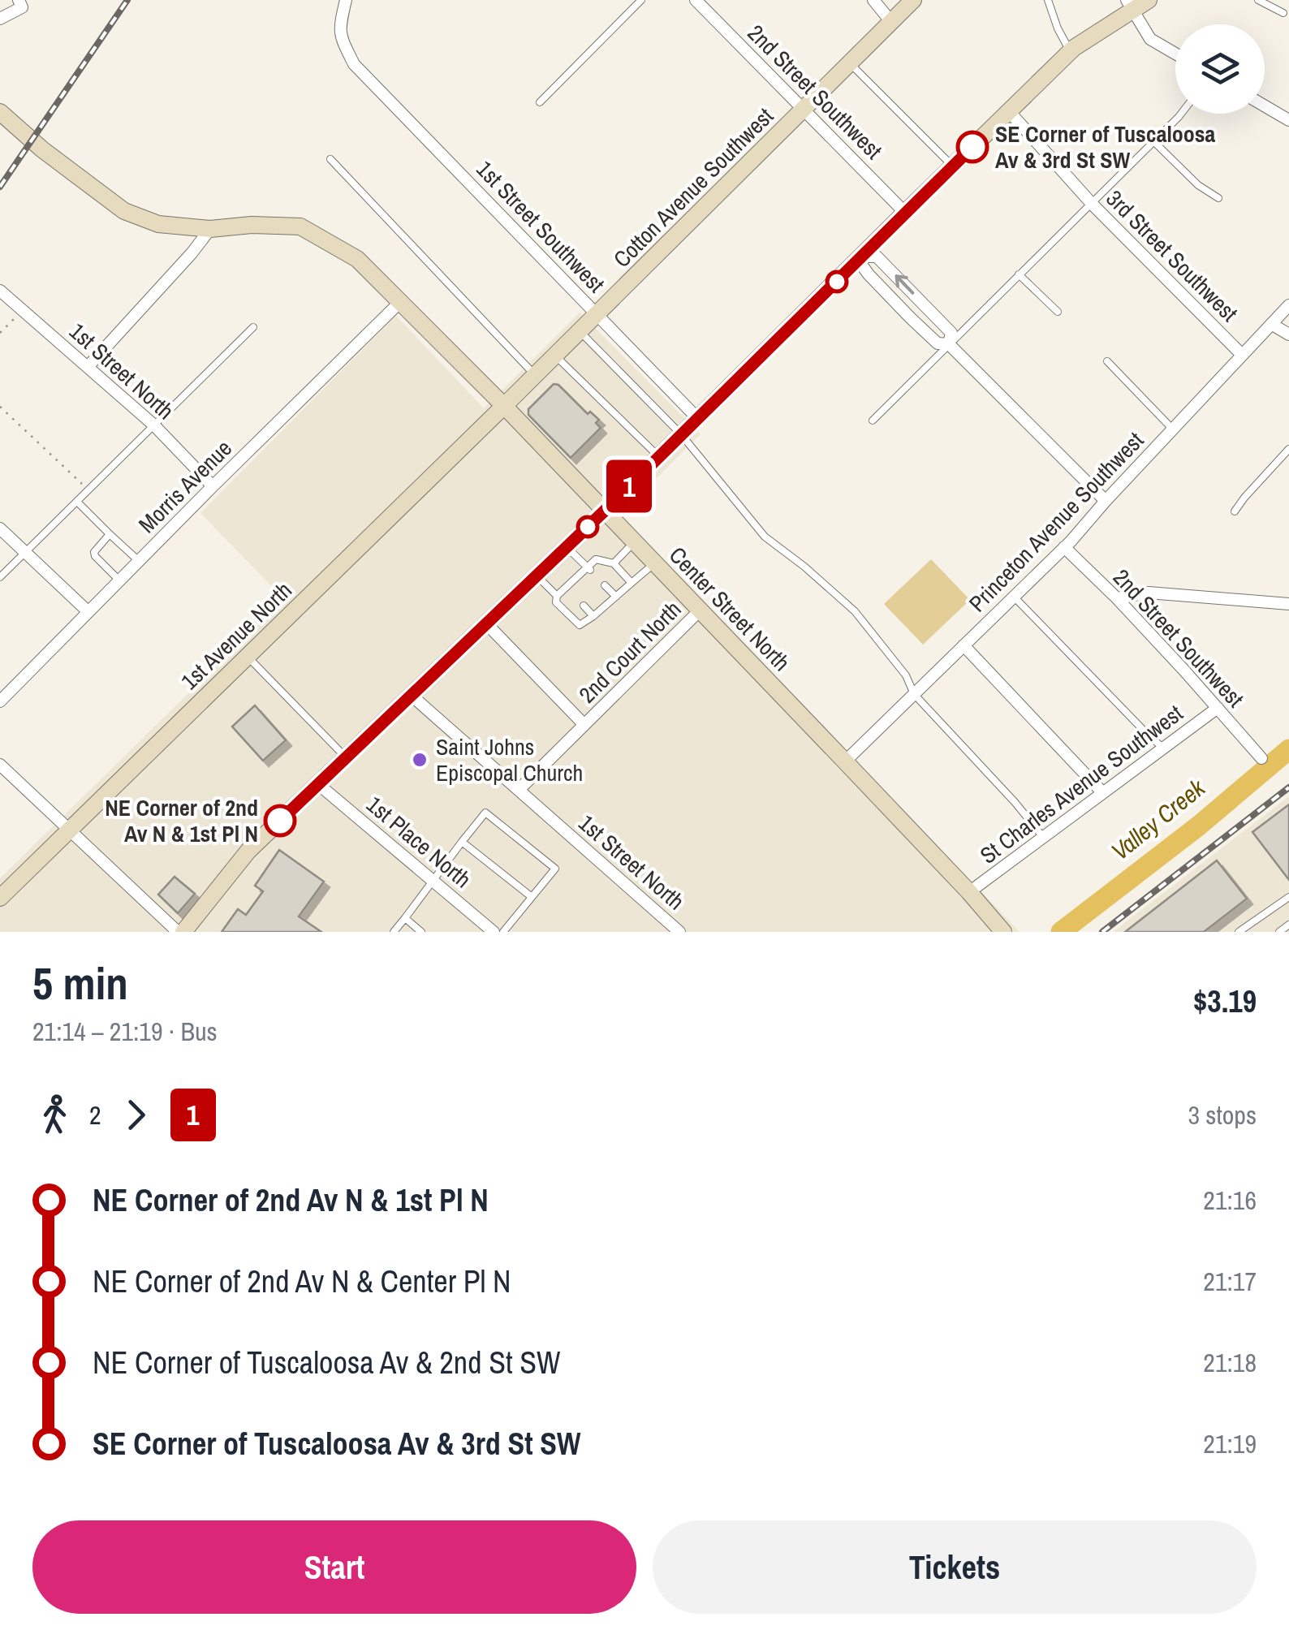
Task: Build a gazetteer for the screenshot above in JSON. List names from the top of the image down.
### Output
{
  "streets": {
    "street": [
      "2nd Street Southwest",
      "Cotton Avenue Southwest",
      "1st Street Southwest",
      "3rd Street Southwest",
      "1st Street North",
      "Morris Avenue",
      "Princeton Avenue Southwest",
      "Center Street North",
      "1st Avenue North",
      "2nd Court North",
      "St Charles Avenue Southwest",
      "1st Place North"
    ]
  },
  "crossings": [
    ["2nd Street Southwest", "Cotton Avenue Southwest"],
    ["2nd Street Southwest", "Princeton Avenue Southwest"],
    ["2nd Street Southwest", "St Charles Avenue Southwest"],
    ["Cotton Avenue Southwest", "1st Street Southwest"],
    ["Cotton Avenue Southwest", "Center Street North"],
    ["Cotton Avenue Southwest", "1st Avenue North"],
    ["3rd Street Southwest", "Princeton Avenue Southwest"],
    ["1st Street North", "Morris Avenue"],
    ["1st Street North", "2nd Court North"],
    ["Morris Avenue", "Center Street North"],
    ["Princeton Avenue Southwest", "Center Street North"],
    ["Center Street North", "1st Avenue North"],
    ["Center Street North", "2nd Court North"],
    ["Center Street North", "St Charles Avenue Southwest"]
  ],
  "water": ["Valley Creek"],
  "places": ["SE Corner of Tuscaloosa Av & 3rd St SW", "Saint Johns Episcopal Church", "NE Corner of 2nd Av N & 1st Pl N"],
  "lines": ["bus line 1"],
  "page": {
    "on_map": "1",
    "heading": ["5 min", "21:14 – 21:19 · Bus", "$3.19"],
    "legs": ["2", "1", "3 stops"],
    "list": [
      {
        "name": "NE Corner of 2nd Av N & 1st Pl N",
        "value": "21:16"
      },
      {
        "name": "NE Corner of 2nd Av N & Center Pl N",
        "value": "21:17"
      },
      {
        "name": "NE Corner of Tuscaloosa Av & 2nd St SW",
        "value": "21:18"
      },
      {
        "name": "SE Corner of Tuscaloosa Av & 3rd St SW",
        "value": "21:19"
      }
    ],
    "buttons": ["Start", "Tickets"]
  }
}
